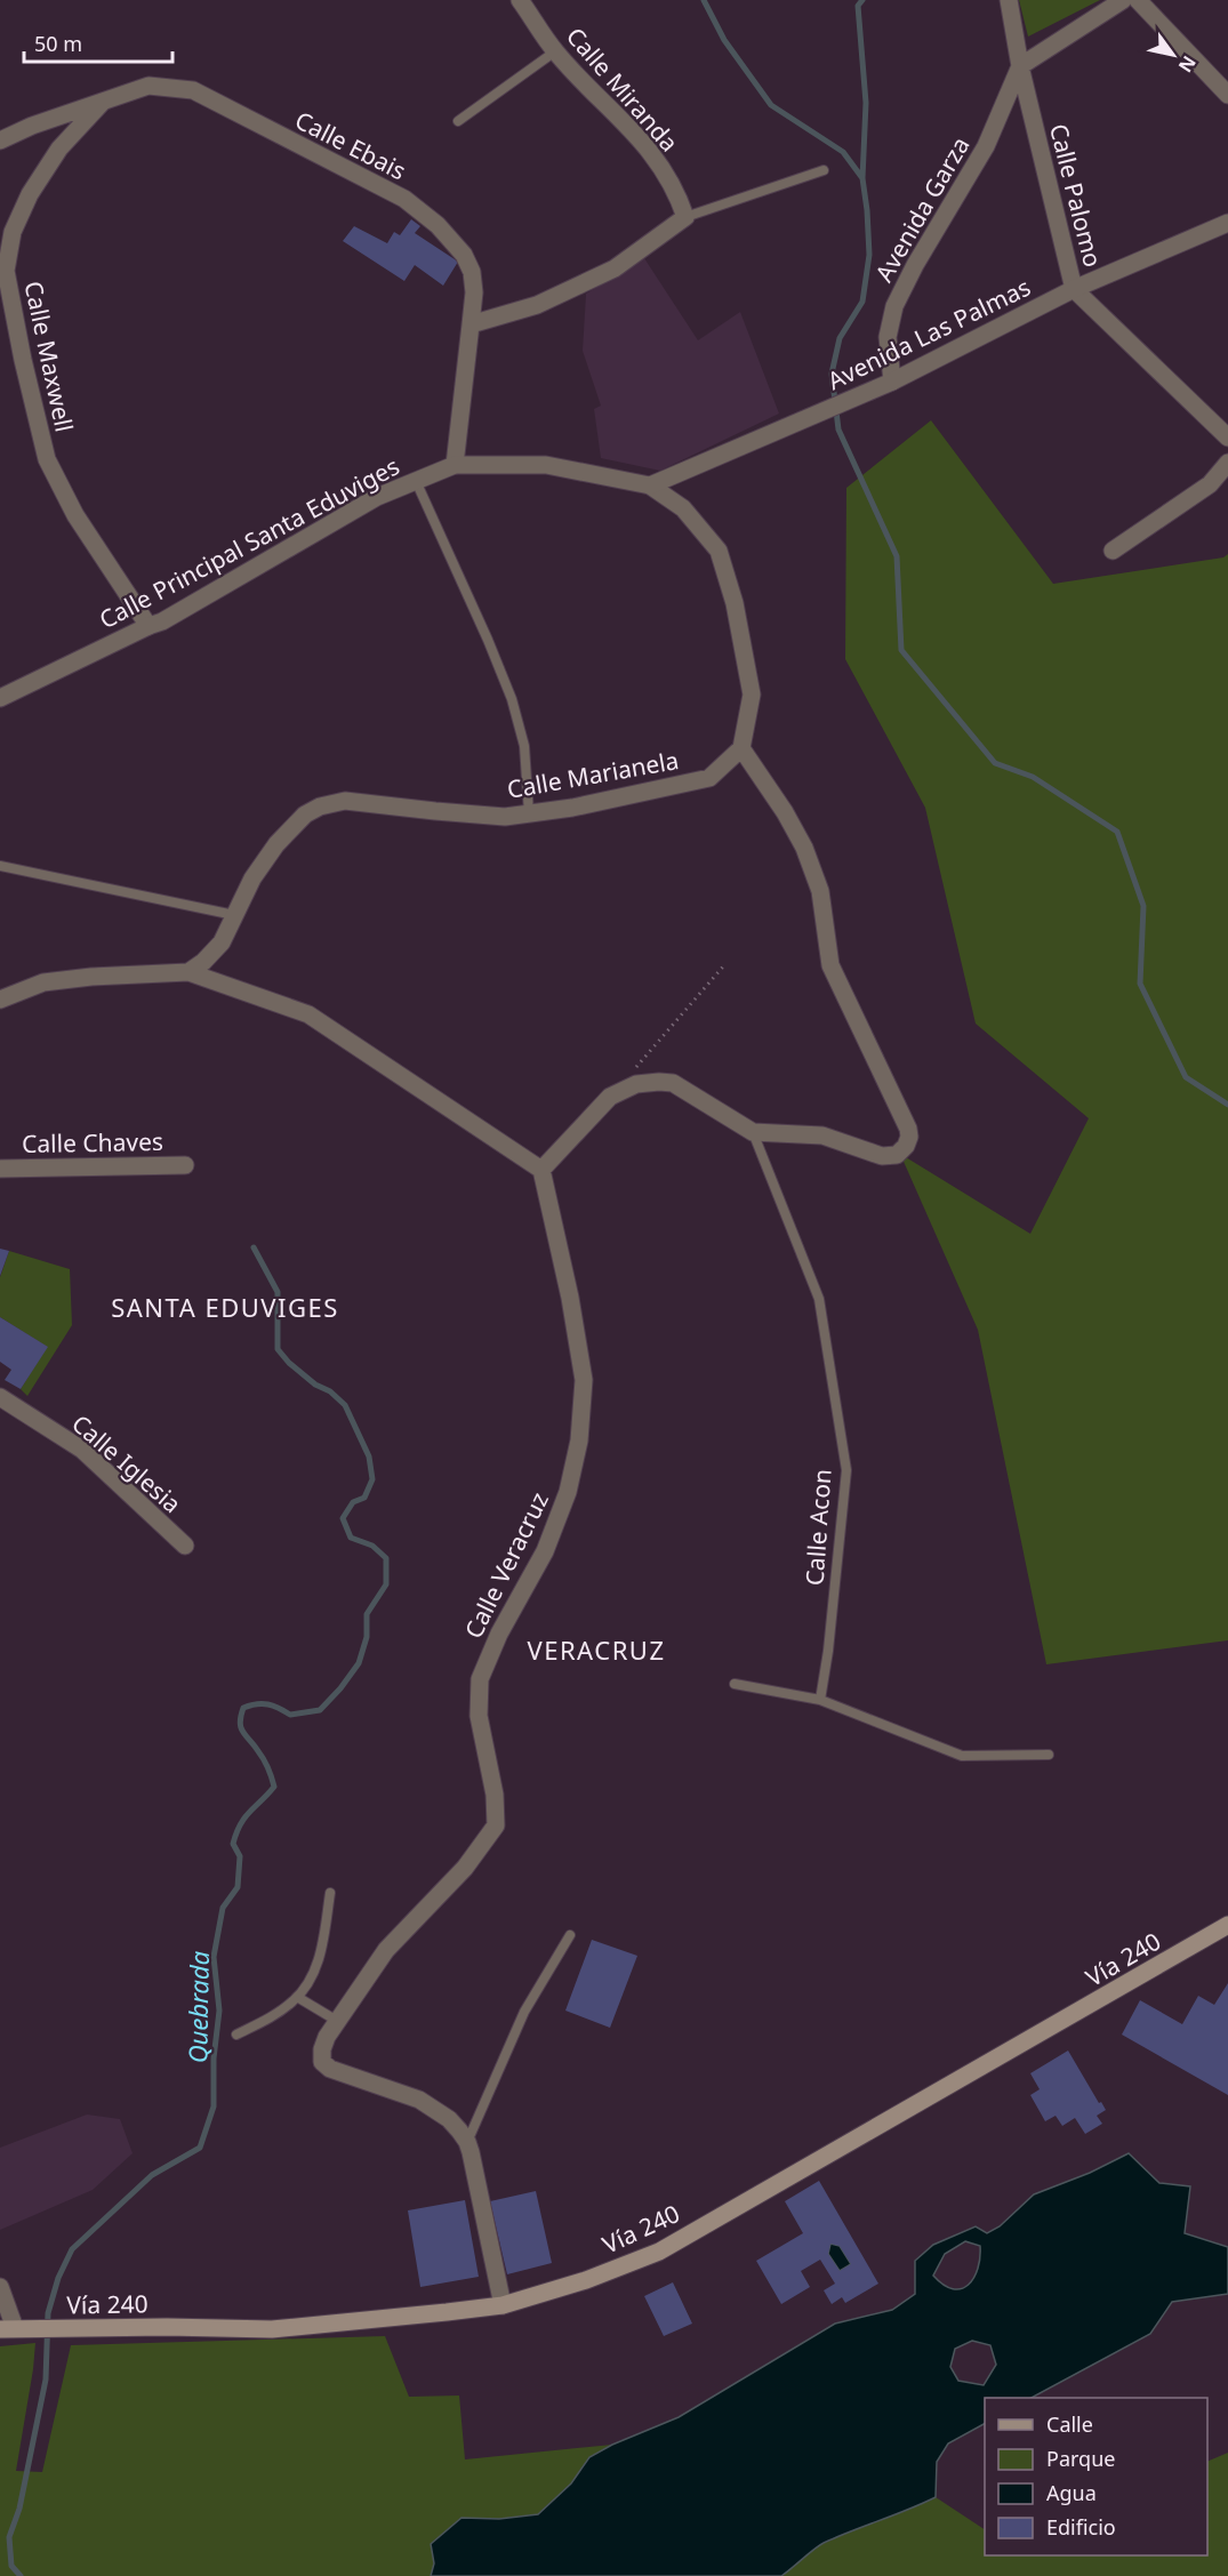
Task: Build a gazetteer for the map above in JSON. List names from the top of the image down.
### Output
{
  "streets": {
    "main road": ["Vía 240"],
    "street": [
      "Calle Miranda",
      "Calle Ebais",
      "Calle Palomo",
      "Avenida Garza",
      "Avenida Las Palmas",
      "Calle Maxwell",
      "Calle Principal Santa Eduviges",
      "Calle Marianela",
      "Calle Chaves",
      "Calle Iglesia",
      "Calle Veracruz"
    ],
    "lane": ["Calle Acon"]
  },
  "crossings": [
    ["Calle Ebais", "Calle Maxwell"],
    ["Calle Ebais", "Calle Principal Santa Eduviges"],
    ["Calle Palomo", "Avenida Garza"],
    ["Calle Palomo", "Avenida Las Palmas"],
    ["Avenida Garza", "Avenida Las Palmas"],
    ["Avenida Las Palmas", "Calle Principal Santa Eduviges"],
    ["Calle Maxwell", "Calle Principal Santa Eduviges"],
    ["Calle Veracruz", "Vía 240"]
  ],
  "districts": ["SANTA EDUVIGES", "VERACRUZ"],
  "water": ["Quebrada"],
  "legend": [
    "Calle",
    "Parque",
    "Agua",
    "Edificio"
  ],
  "scale_bar": "50 m",
  "north": "bottom right"
}
